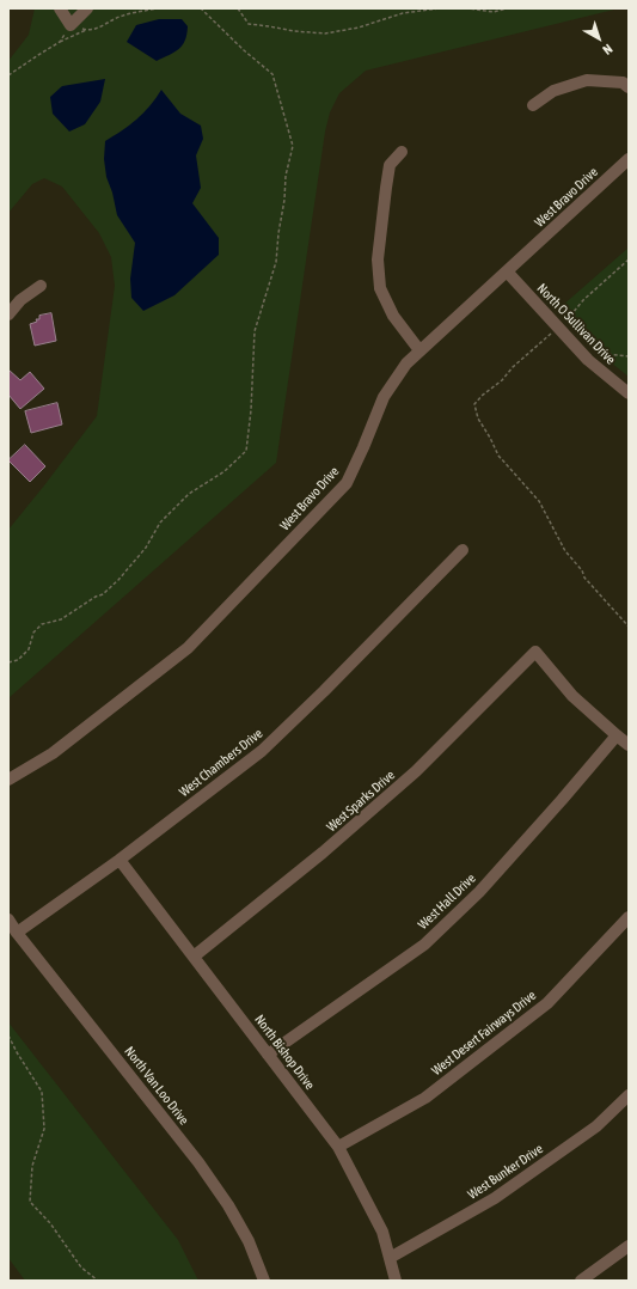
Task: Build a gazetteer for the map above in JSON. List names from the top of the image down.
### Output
{
  "streets": {
    "street": [
      "West Bravo Drive",
      "North O Sullivan Drive",
      "West Chambers Drive",
      "West Sparks Drive",
      "West Hall Drive",
      "West Desert Fairways Drive",
      "North Bishop Drive",
      "North Van Loo Drive",
      "West Bunker Drive"
    ]
  },
  "crossings": [
    ["West Bravo Drive", "North O Sullivan Drive"],
    ["West Chambers Drive", "North Bishop Drive"],
    ["West Chambers Drive", "North Van Loo Drive"],
    ["West Sparks Drive", "West Hall Drive"],
    ["West Sparks Drive", "North Bishop Drive"],
    ["West Hall Drive", "North Bishop Drive"],
    ["West Desert Fairways Drive", "North Bishop Drive"],
    ["North Bishop Drive", "West Bunker Drive"]
  ],
  "north": "bottom right"
}
